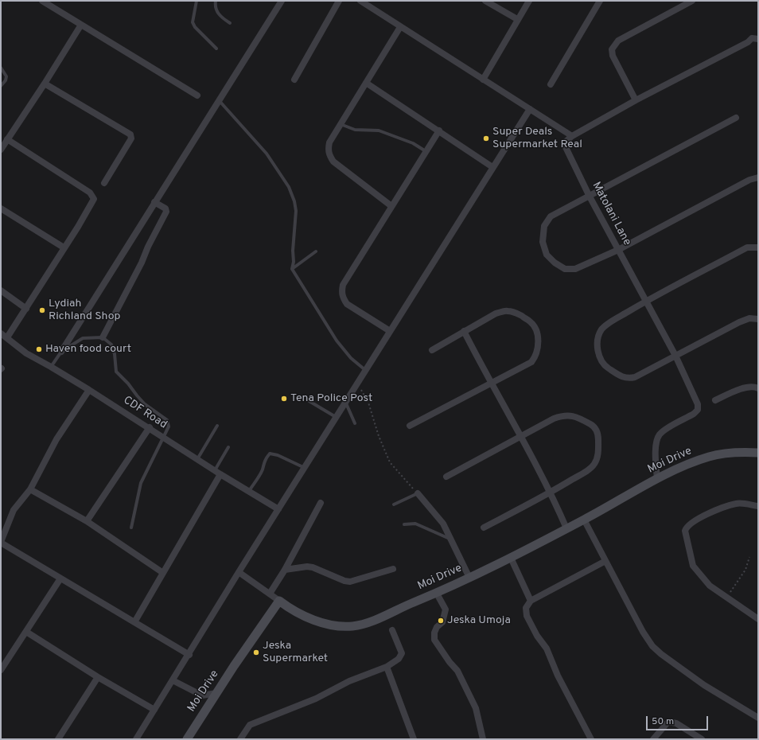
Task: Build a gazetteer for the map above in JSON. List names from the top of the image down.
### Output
{
  "streets": {
    "street": ["Matolani Lane", "CDF Road", "Moi Drive"]
  },
  "crossings": [
    ["Matolani Lane", "Moi Drive"]
  ],
  "places": [
    "Super Deals Supermarket Real",
    "Lydiah Richland Shop",
    "Haven food court",
    "Tena Police Post",
    "Jeska Umoja",
    "Jeska Supermarket"
  ],
  "scale_bar": "50 m"
}
